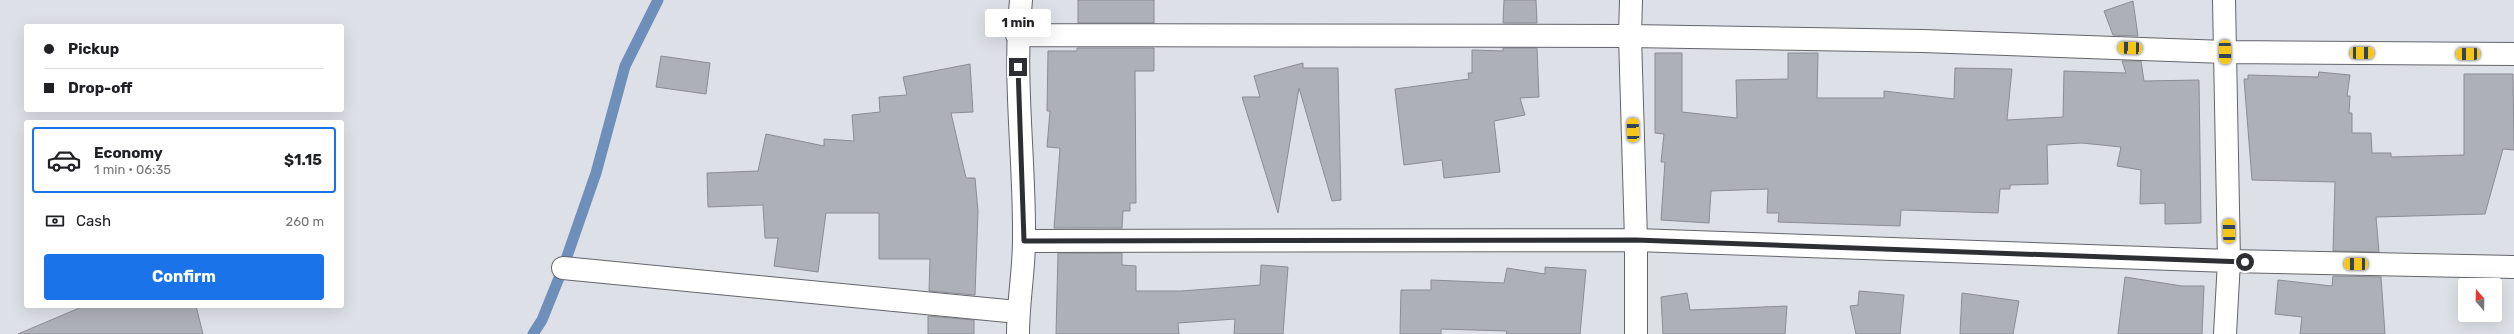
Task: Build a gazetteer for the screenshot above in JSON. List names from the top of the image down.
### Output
{
  "north": "top",
  "page": {
    "bubble": "1 min",
    "banner": ["Pickup", "Drop-off"],
    "list": [
      {
        "name": "Economy",
        "note": "1 min · 06:35",
        "value": "$1.15"
      }
    ],
    "pay": ["Cash", "260 m"],
    "buttons": "Confirm"
  }
}
